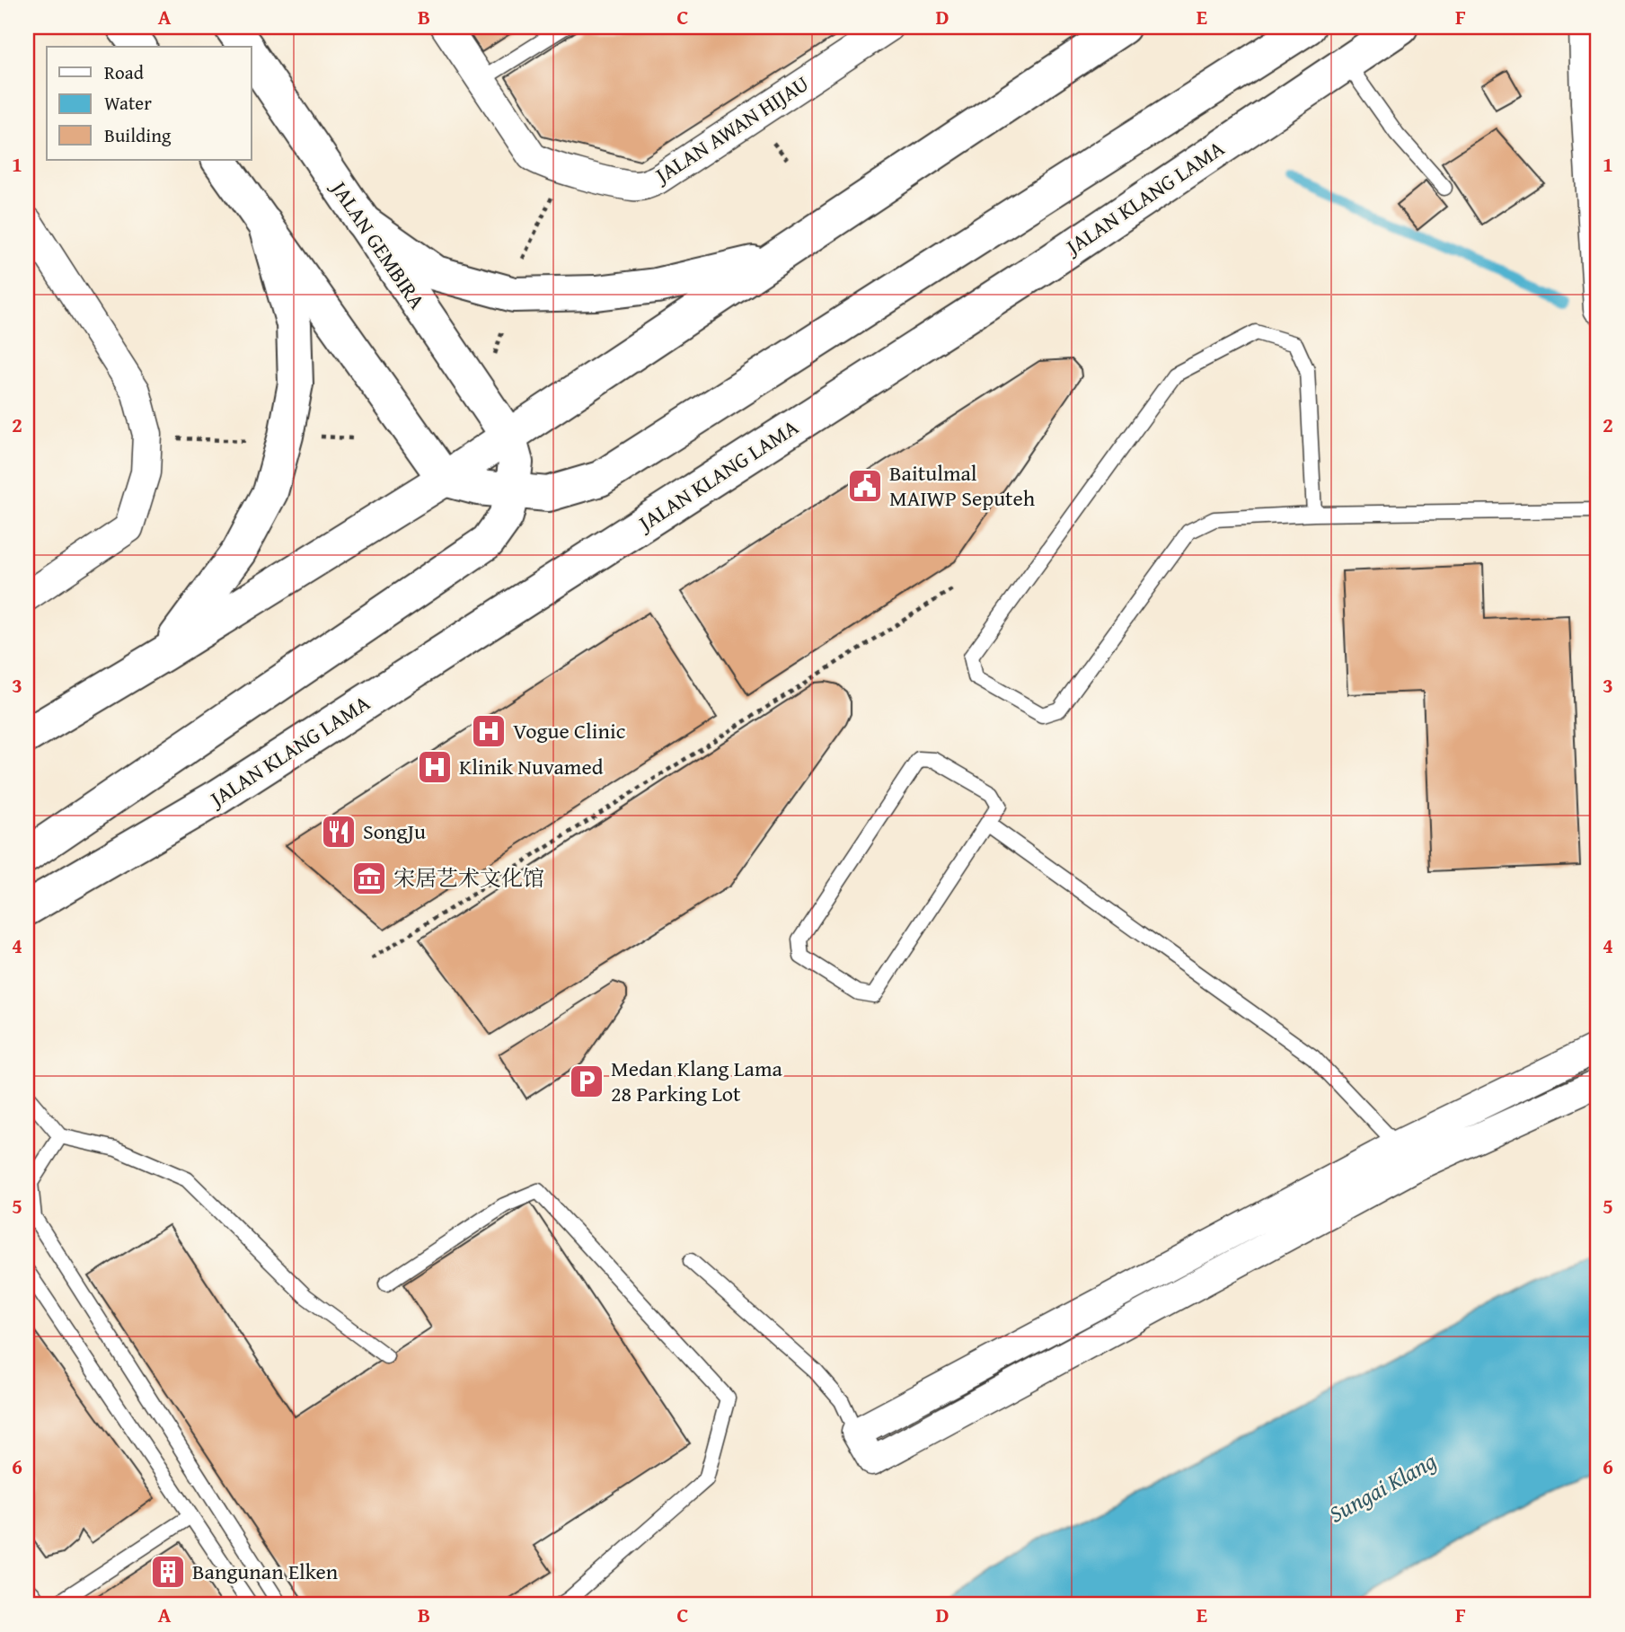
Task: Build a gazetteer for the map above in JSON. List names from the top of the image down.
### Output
{
  "streets": {
    "main road": ["JALAN KLANG LAMA", "JALAN GEMBIRA"],
    "street": ["JALAN AWAN HIJAU"]
  },
  "water": ["Sungai Klang"],
  "places": {
    "public building": ["Baitulmal MAIWP Seputeh"],
    "hospital": ["Vogue Clinic", "Klinik Nuvamed"],
    "restaurant": ["SongJu"],
    "museum": ["宋居艺术文化馆"],
    "parking": ["Medan Klang Lama 28 Parking Lot"],
    "building": ["Bangunan Elken"]
  },
  "legend": ["Road", "Water", "Building"],
  "grid": {
    "columns": [
      "A",
      "B",
      "C",
      "D",
      "E",
      "F"
    ],
    "rows": [
      "1",
      "2",
      "3",
      "4",
      "5",
      "6"
    ]
  }
}
